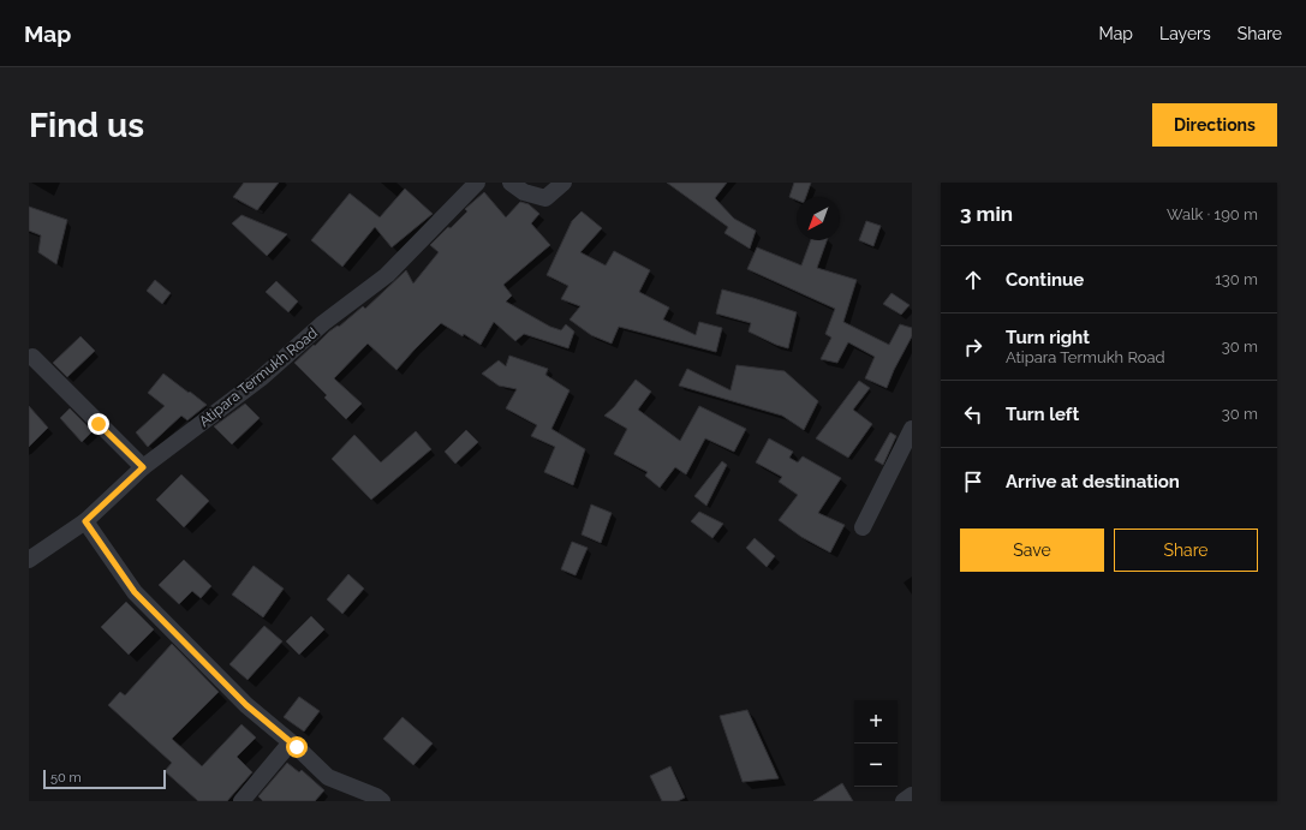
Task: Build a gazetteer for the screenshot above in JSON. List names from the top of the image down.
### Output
{
  "streets": {
    "street": ["Atipara Termukh Road"]
  },
  "scale_bar": "50 m",
  "north": "bottom left",
  "page": {
    "header": "Map",
    "nav": ["Map", "Layers", "Share"],
    "buttons": [
      "Directions",
      ["Save", "Share"]
    ],
    "title": "Find us",
    "heading": ["3 min", "Walk · 190 m"],
    "list": [
      ["Continue", "130 m"],
      ["Turn right", "Atipara Termukh Road", "30 m"],
      ["Turn left", "30 m"],
      "Arrive at destination"
    ],
    "map_buttons": ["+", "−"],
    "scale": "50 m"
  }
}
